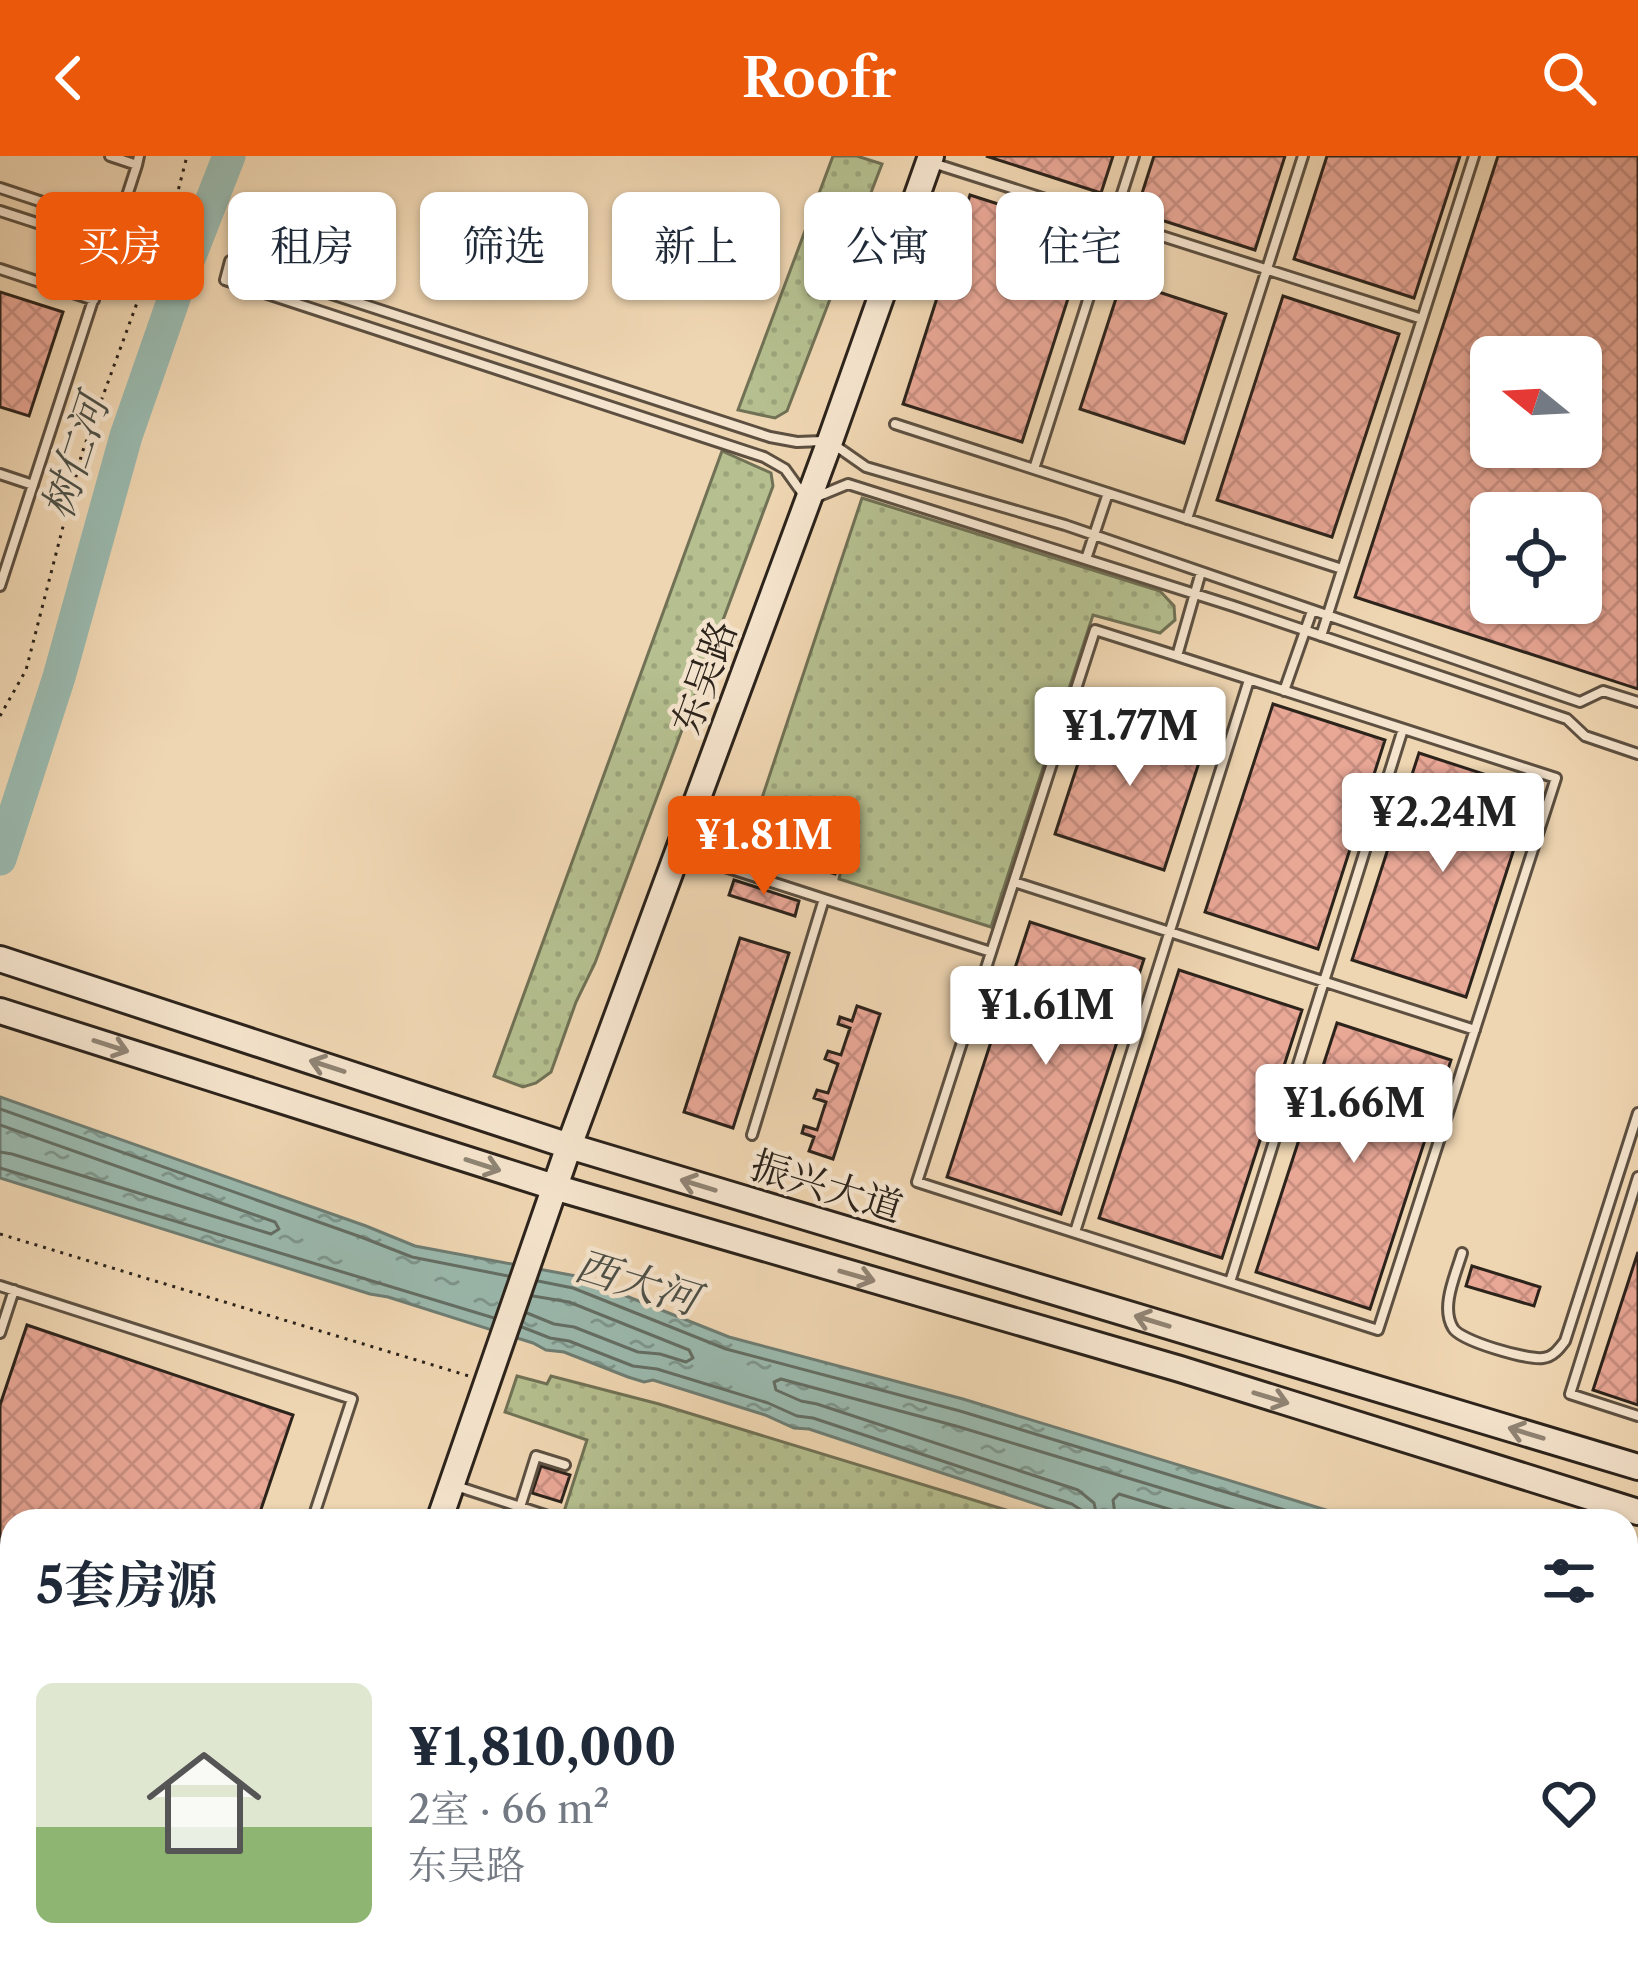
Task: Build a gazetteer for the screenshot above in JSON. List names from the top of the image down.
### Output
{
  "streets": {
    "main road": ["东吴路", "振兴大道"]
  },
  "crossings": [
    ["东吴路", "振兴大道"]
  ],
  "water": ["树仁河", "西大河"],
  "north": "left",
  "page": {
    "header": "Roofr",
    "chip": [
      "买房",
      "租房",
      "筛选",
      "新上",
      "公寓",
      "住宅"
    ],
    "price": [
      "¥1.77M",
      "¥2.24M",
      "¥1.81M",
      "¥1.61M",
      "¥1.66M"
    ],
    "heading": "5套房源",
    "list": [
      {
        "name": "¥1,810,000",
        "note": "2室 · 66 m² · 东吴路"
      }
    ]
  }
}
